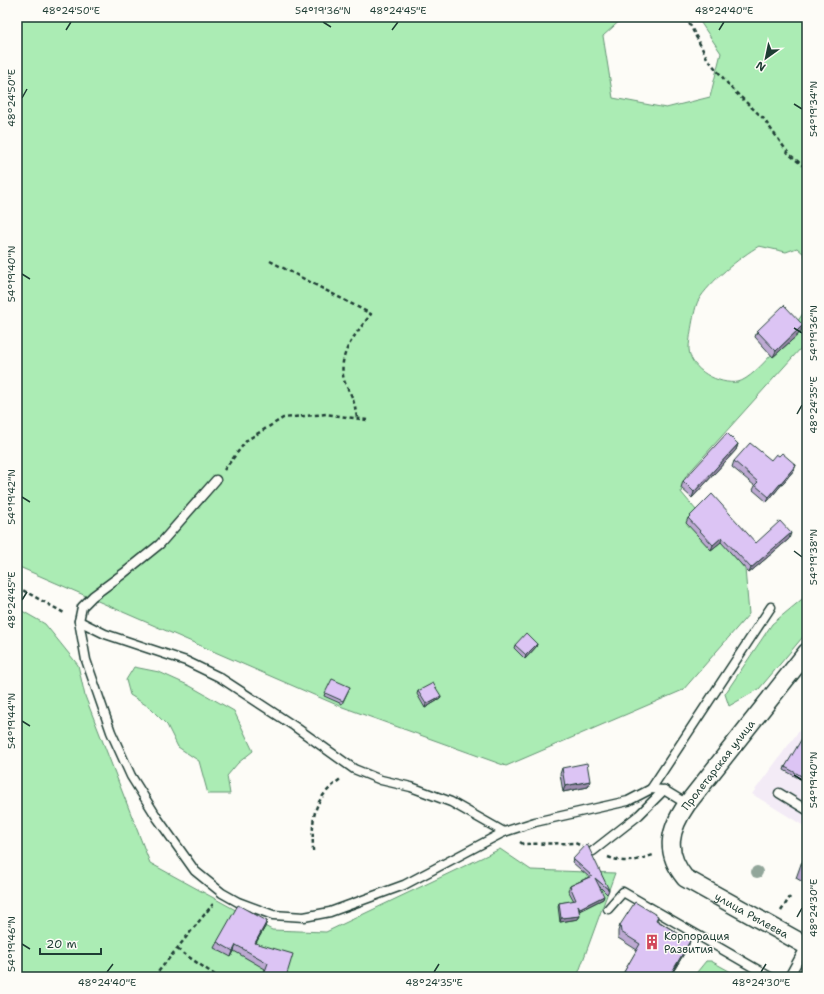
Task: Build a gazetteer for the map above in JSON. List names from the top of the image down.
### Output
{
  "streets": {
    "street": ["Пролетарская улица", "улица Рылеева"]
  },
  "crossings": [
    ["Пролетарская улица", "улица Рылеева"]
  ],
  "places": {
    "building": ["Корпорация Развития"]
  },
  "scale_bar": "20 m",
  "north": "bottom left",
  "coordinates": [
    "48°24'50\"E",
    "54°19'36\"N",
    "48°24'45\"E",
    "48°24'40\"E",
    "54°19'34\"N",
    "54°19'40\"N",
    "48°24'35\"E",
    "54°19'42\"N",
    "54°19'38\"N",
    "54°19'44\"N",
    "48°24'30\"E",
    "54°19'46\"N"
  ]
}
